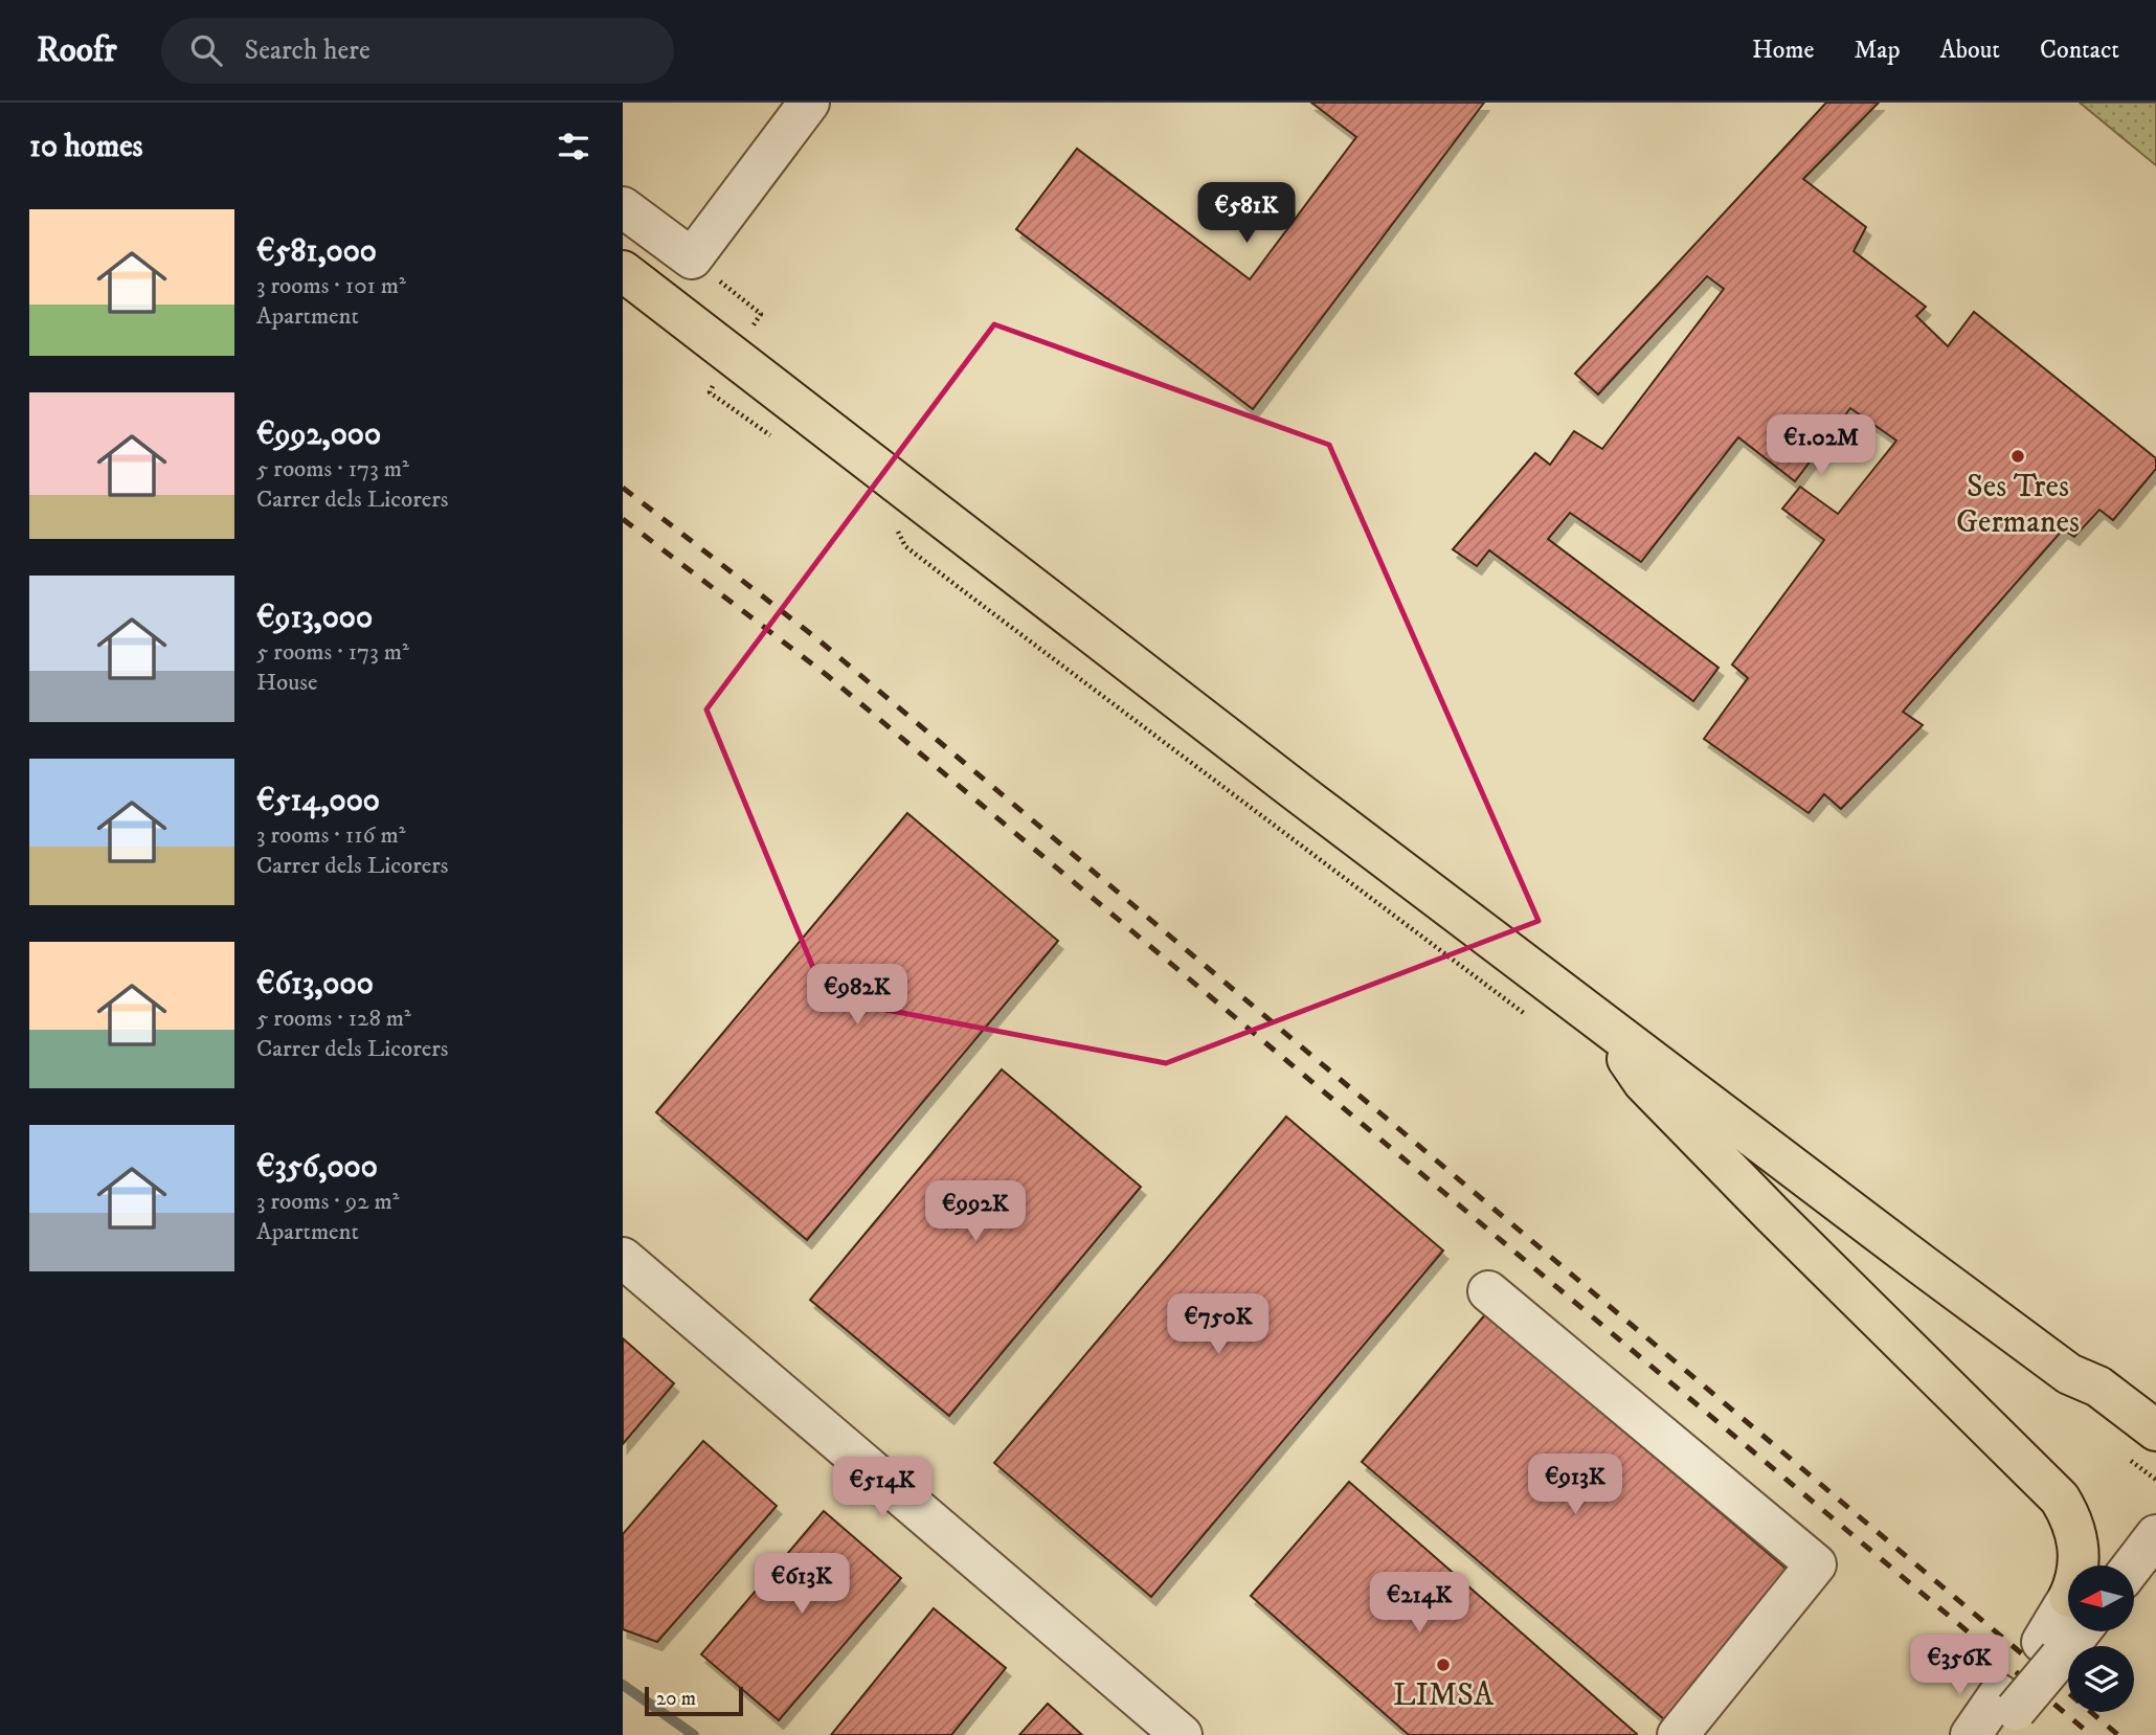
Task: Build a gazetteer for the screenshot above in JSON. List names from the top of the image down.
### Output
{
  "places": ["Ses Tres Germanes", "LIMSA"],
  "scale_bar": "20 m",
  "north": "left",
  "page": {
    "header": "Roofr",
    "search": "Search here",
    "nav": [
      "Home",
      "Map",
      "About",
      "Contact"
    ],
    "heading": "10 homes",
    "price": [
      "€581K",
      "€1.02M",
      "€982K",
      "€992K",
      "€750K",
      "€913K",
      "€514K",
      "€613K",
      "€214K",
      "€356K"
    ],
    "list": [
      {
        "name": "€581,000",
        "note": "3 rooms · 101 m² · Apartment"
      },
      {
        "name": "€992,000",
        "note": "5 rooms · 173 m² · Carrer dels Licorers"
      },
      {
        "name": "€913,000",
        "note": "5 rooms · 173 m² · House"
      },
      {
        "name": "€514,000",
        "note": "3 rooms · 116 m² · Carrer dels Licorers"
      },
      {
        "name": "€613,000",
        "note": "5 rooms · 128 m² · Carrer dels Licorers"
      },
      {
        "name": "€356,000",
        "note": "3 rooms · 92 m² · Apartment"
      }
    ],
    "scale": "20 m"
  }
}
